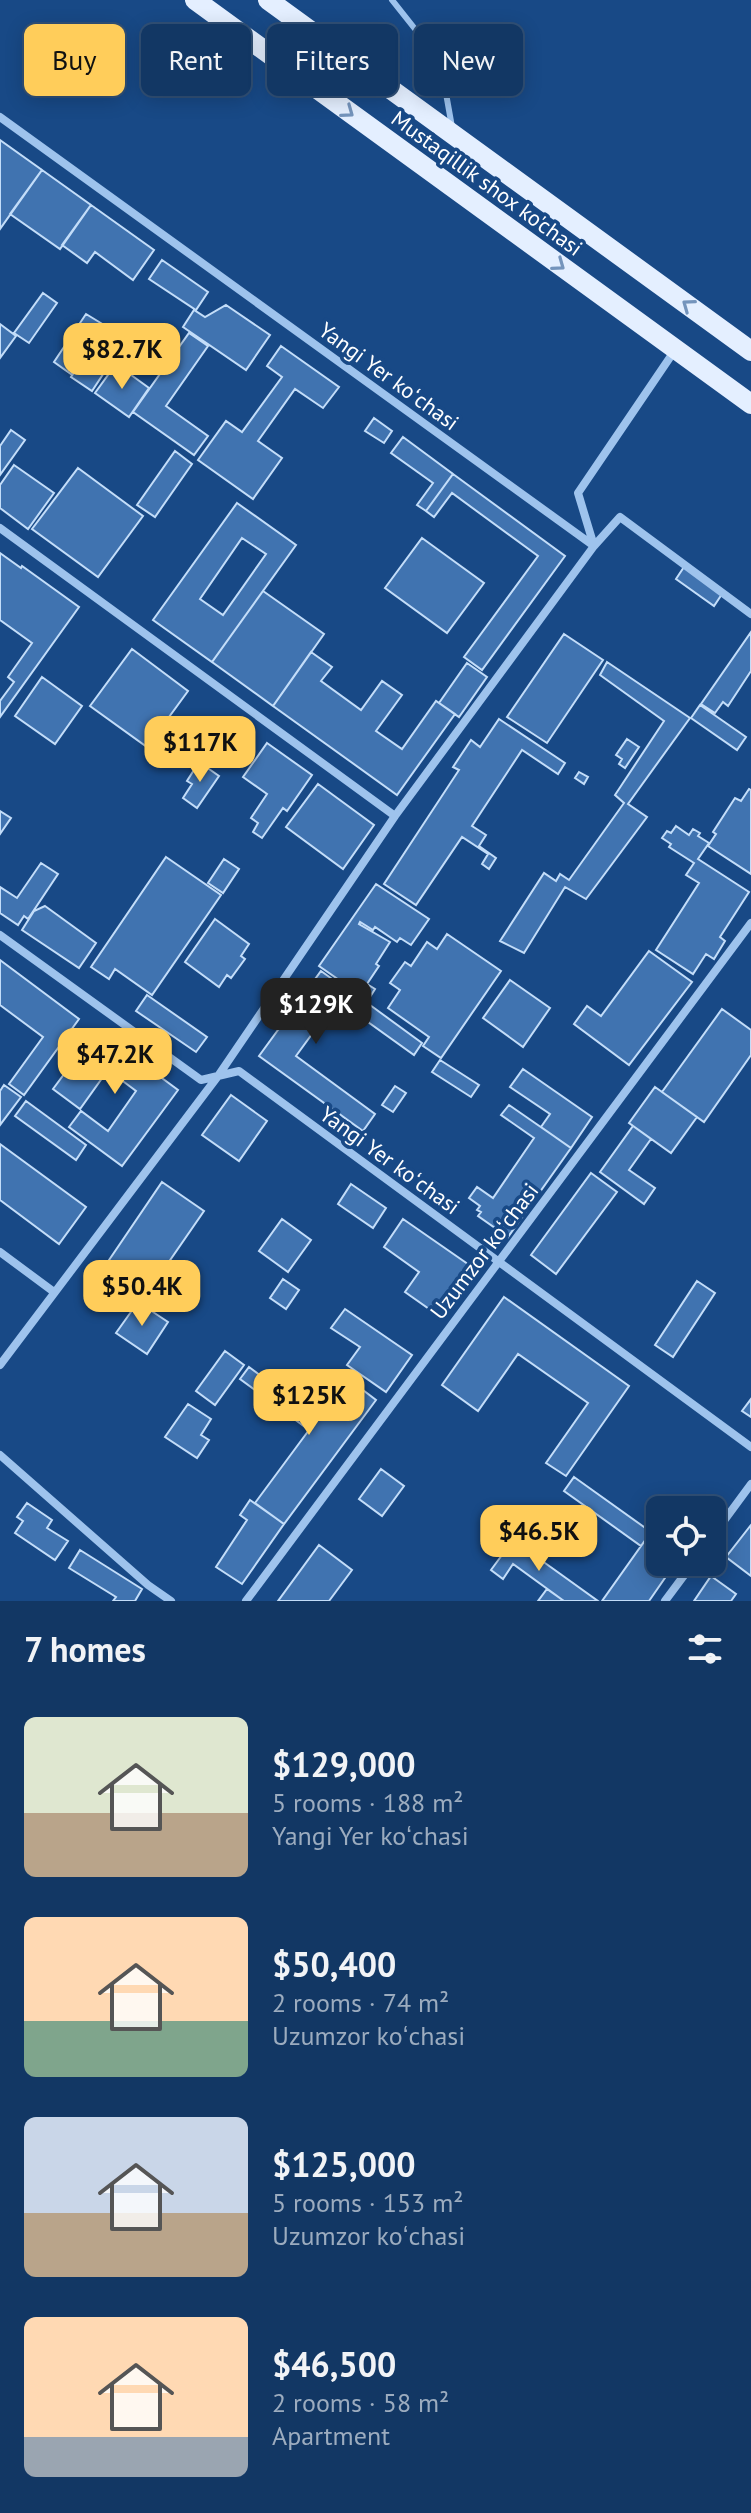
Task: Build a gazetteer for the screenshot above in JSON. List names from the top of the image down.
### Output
{
  "streets": {
    "main road": ["Mustaqillik shox ko'chasi"],
    "street": ["Yangi Yer koʻchasi", "Uzumzor koʻchasi"]
  },
  "crossings": [
    ["Yangi Yer koʻchasi", "Uzumzor koʻchasi"]
  ],
  "page": {
    "chip": [
      "Buy",
      "Rent",
      "Filters",
      "New"
    ],
    "price": [
      "$82.7K",
      "$117K",
      "$129K",
      "$47.2K",
      "$50.4K",
      "$125K",
      "$46.5K"
    ],
    "heading": "7 homes",
    "list": [
      {
        "name": "$129,000",
        "note": "5 rooms · 188 m² · Yangi Yer koʻchasi"
      },
      {
        "name": "$50,400",
        "note": "2 rooms · 74 m² · Uzumzor koʻchasi"
      },
      {
        "name": "$125,000",
        "note": "5 rooms · 153 m² · Uzumzor koʻchasi"
      },
      {
        "name": "$46,500",
        "note": "2 rooms · 58 m² · Apartment"
      }
    ]
  }
}
